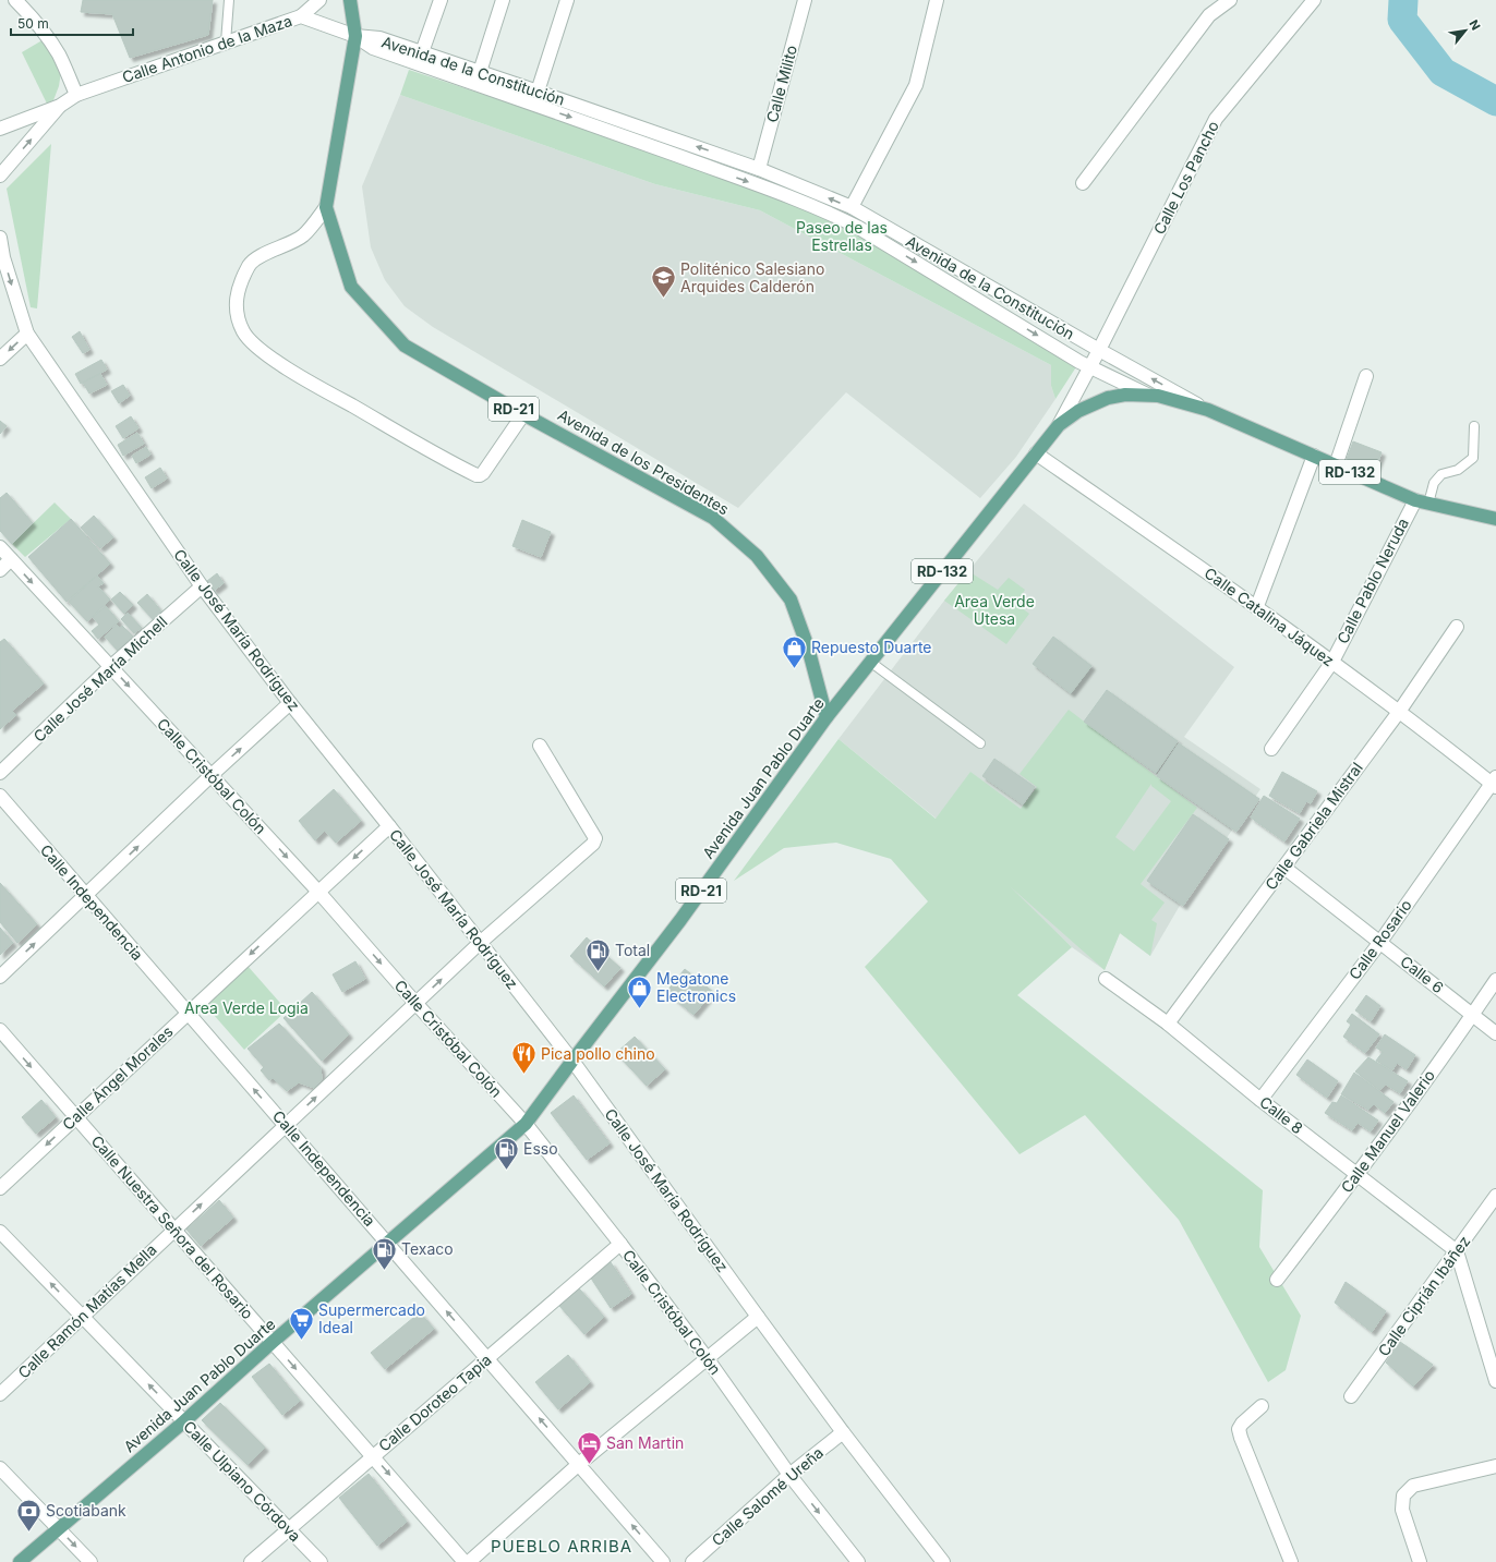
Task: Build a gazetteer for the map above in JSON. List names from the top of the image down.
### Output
{
  "streets": {
    "main road": [
      "RD-21",
      "Avenida de los Presidentes",
      "RD-132",
      "Avenida Juan Pablo Duarte"
    ],
    "street": [
      "Calle Antonio de la Maza",
      "Avenida de la Constitución",
      "Calle Milito",
      "Calle Los Pancho",
      "Calle Pablo Neruda",
      "Calle Catalina Jáquez",
      "Calle José María Rodríguez",
      "Calle José María Michell",
      "Calle Cristóbal Colón",
      "Calle Gabriela Mistral",
      "Calle Independencia",
      "Calle Rosario",
      "Calle 6",
      "Calle Ángel Morales",
      "Calle 8",
      "Calle Manuel Valerio",
      "Calle Nuestra Señora del Rosario",
      "Calle Ciprián Ibáñez",
      "Calle Ramón Matías Mella",
      "Calle Doroteo Tapia",
      "Calle Ulpiano Córdova",
      "Calle Salomé Ureña"
    ]
  },
  "crossings": [
    ["Calle Antonio de la Maza", "Avenida de la Constitución"],
    ["Calle Antonio de la Maza", "Avenida de los Presidentes"],
    ["Avenida de la Constitución", "Calle Milito"],
    ["Avenida de la Constitución", "Calle Los Pancho"],
    ["Avenida de la Constitución", "Avenida de los Presidentes"],
    ["Avenida de la Constitución", "RD-132"],
    ["Avenida de la Constitución", "Avenida Juan Pablo Duarte"],
    ["Calle Los Pancho", "Avenida Juan Pablo Duarte"],
    ["Avenida de los Presidentes", "Avenida Juan Pablo Duarte"],
    ["RD-132", "Calle Pablo Neruda"],
    ["RD-132", "Avenida Juan Pablo Duarte"],
    ["Calle Pablo Neruda", "Calle Catalina Jáquez"],
    ["Calle Catalina Jáquez", "Avenida Juan Pablo Duarte"],
    ["Calle Catalina Jáquez", "Calle Gabriela Mistral"],
    ["Calle Catalina Jáquez", "Calle Rosario"],
    ["Calle José María Rodríguez", "Calle José María Michell"],
    ["Calle José María Rodríguez", "Avenida Juan Pablo Duarte"],
    ["Calle José María Rodríguez", "Calle Ángel Morales"],
    ["Calle José María Rodríguez", "Calle Ramón Matías Mella"],
    ["Calle José María Rodríguez", "Calle Salomé Ureña"],
    ["Calle José María Michell", "Calle Cristóbal Colón"],
    ["Calle Cristóbal Colón", "Avenida Juan Pablo Duarte"],
    ["Calle Cristóbal Colón", "Calle Ángel Morales"],
    ["Calle Cristóbal Colón", "Calle Ramón Matías Mella"],
    ["Calle Cristóbal Colón", "Calle Doroteo Tapia"],
    ["Calle Cristóbal Colón", "Calle Salomé Ureña"],
    ["Avenida Juan Pablo Duarte", "Calle Independencia"],
    ["Avenida Juan Pablo Duarte", "Calle Nuestra Señora del Rosario"],
    ["Avenida Juan Pablo Duarte", "Calle Ulpiano Córdova"],
    ["Calle Gabriela Mistral", "Calle 6"],
    ["Calle Gabriela Mistral", "Calle 8"],
    ["Calle Independencia", "Calle Ángel Morales"],
    ["Calle Independencia", "Calle Ramón Matías Mella"],
    ["Calle Independencia", "Calle Doroteo Tapia"],
    ["Calle Rosario", "Calle 6"],
    ["Calle Rosario", "Calle 8"],
    ["Calle 6", "Calle Manuel Valerio"],
    ["Calle Ángel Morales", "Calle Nuestra Señora del Rosario"],
    ["Calle 8", "Calle Manuel Valerio"],
    ["Calle 8", "Calle Ciprián Ibáñez"],
    ["Calle Nuestra Señora del Rosario", "Calle Ramón Matías Mella"],
    ["Calle Nuestra Señora del Rosario", "Calle Doroteo Tapia"],
    ["Calle Ramón Matías Mella", "Calle Ulpiano Córdova"],
    ["Calle Doroteo Tapia", "Calle Ulpiano Córdova"]
  ],
  "one_way": [
    "Calle Cristóbal Colón",
    "Calle Independencia",
    "Calle Ángel Morales",
    "Calle Nuestra Señora del Rosario",
    "Calle Ramón Matías Mella",
    "Calle Ulpiano Córdova"
  ],
  "districts": ["PUEBLO ARRIBA"],
  "parks": ["Paseo de las Estrellas", "Area Verde Utesa", "Area Verde Logia"],
  "places": {
    "school or university": ["Politénico Salesiano Arquides Calderón"],
    "shop": ["Repuesto Duarte", "Megatone Electronics"],
    "fuel station": ["Total", "Esso", "Texaco"],
    "restaurant": ["Pica pollo chino"],
    "supermarket": ["Supermercado Ideal"],
    "hotel": ["San Martin"],
    "bank": ["Scotiabank"]
  },
  "scale_bar": "50 m",
  "north": "top right"
}
